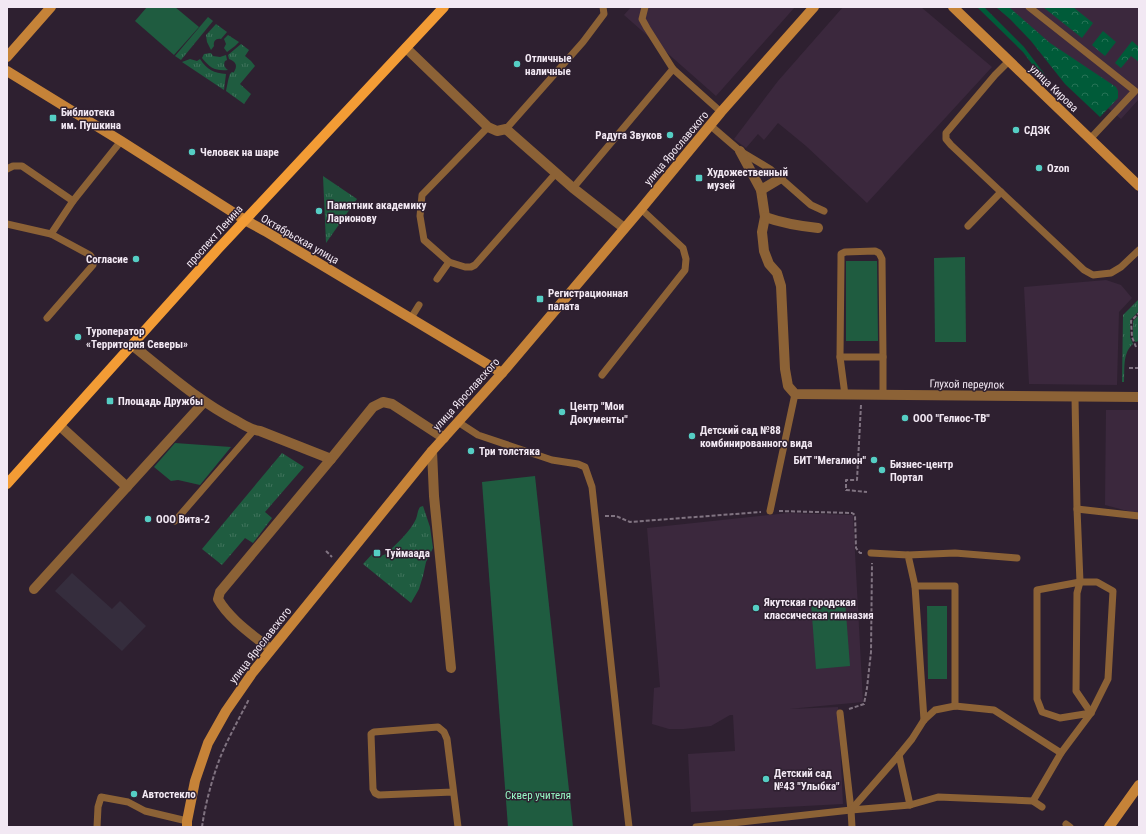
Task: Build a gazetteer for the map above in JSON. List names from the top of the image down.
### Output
{
  "streets": {
    "main road": ["проспект Ленина"],
    "street": [
      "улица Кирова",
      "улица Ярославского",
      "Октябрьская улица",
      "Глухой переулок"
    ]
  },
  "crossings": [
    ["улица Ярославского", "Октябрьская улица"],
    ["проспект Ленина", "Октябрьская улица"]
  ],
  "parks": ["Сквер учителя"],
  "places": {
    "other": [
      "Отличные наличные",
      "СДЭК",
      "Радуга Звуков",
      "Человек на шаре",
      "Ozon",
      "Памятник академику Ларионову",
      "Согласие",
      "Туроператор «Территория Северы»",
      "Центр \"Мои Документы\"",
      "ООО \"Гелиос-ТВ\"",
      "Детский сад №88 комбинированного вида",
      "Три толстяка",
      "БИТ \"Мегалион\"",
      "Бизнес-центр Портал",
      "ООО Вита-2",
      "Якутская городская классическая гимназия",
      "Детский сад №43 \"Улыбка\"",
      "Автостекло"
    ],
    "transit": [
      "Библиотека им. Пушкина",
      "Художественный музей",
      "Регистрационная палата",
      "Площадь Дружбы",
      "Туймаада"
    ]
  }
}
